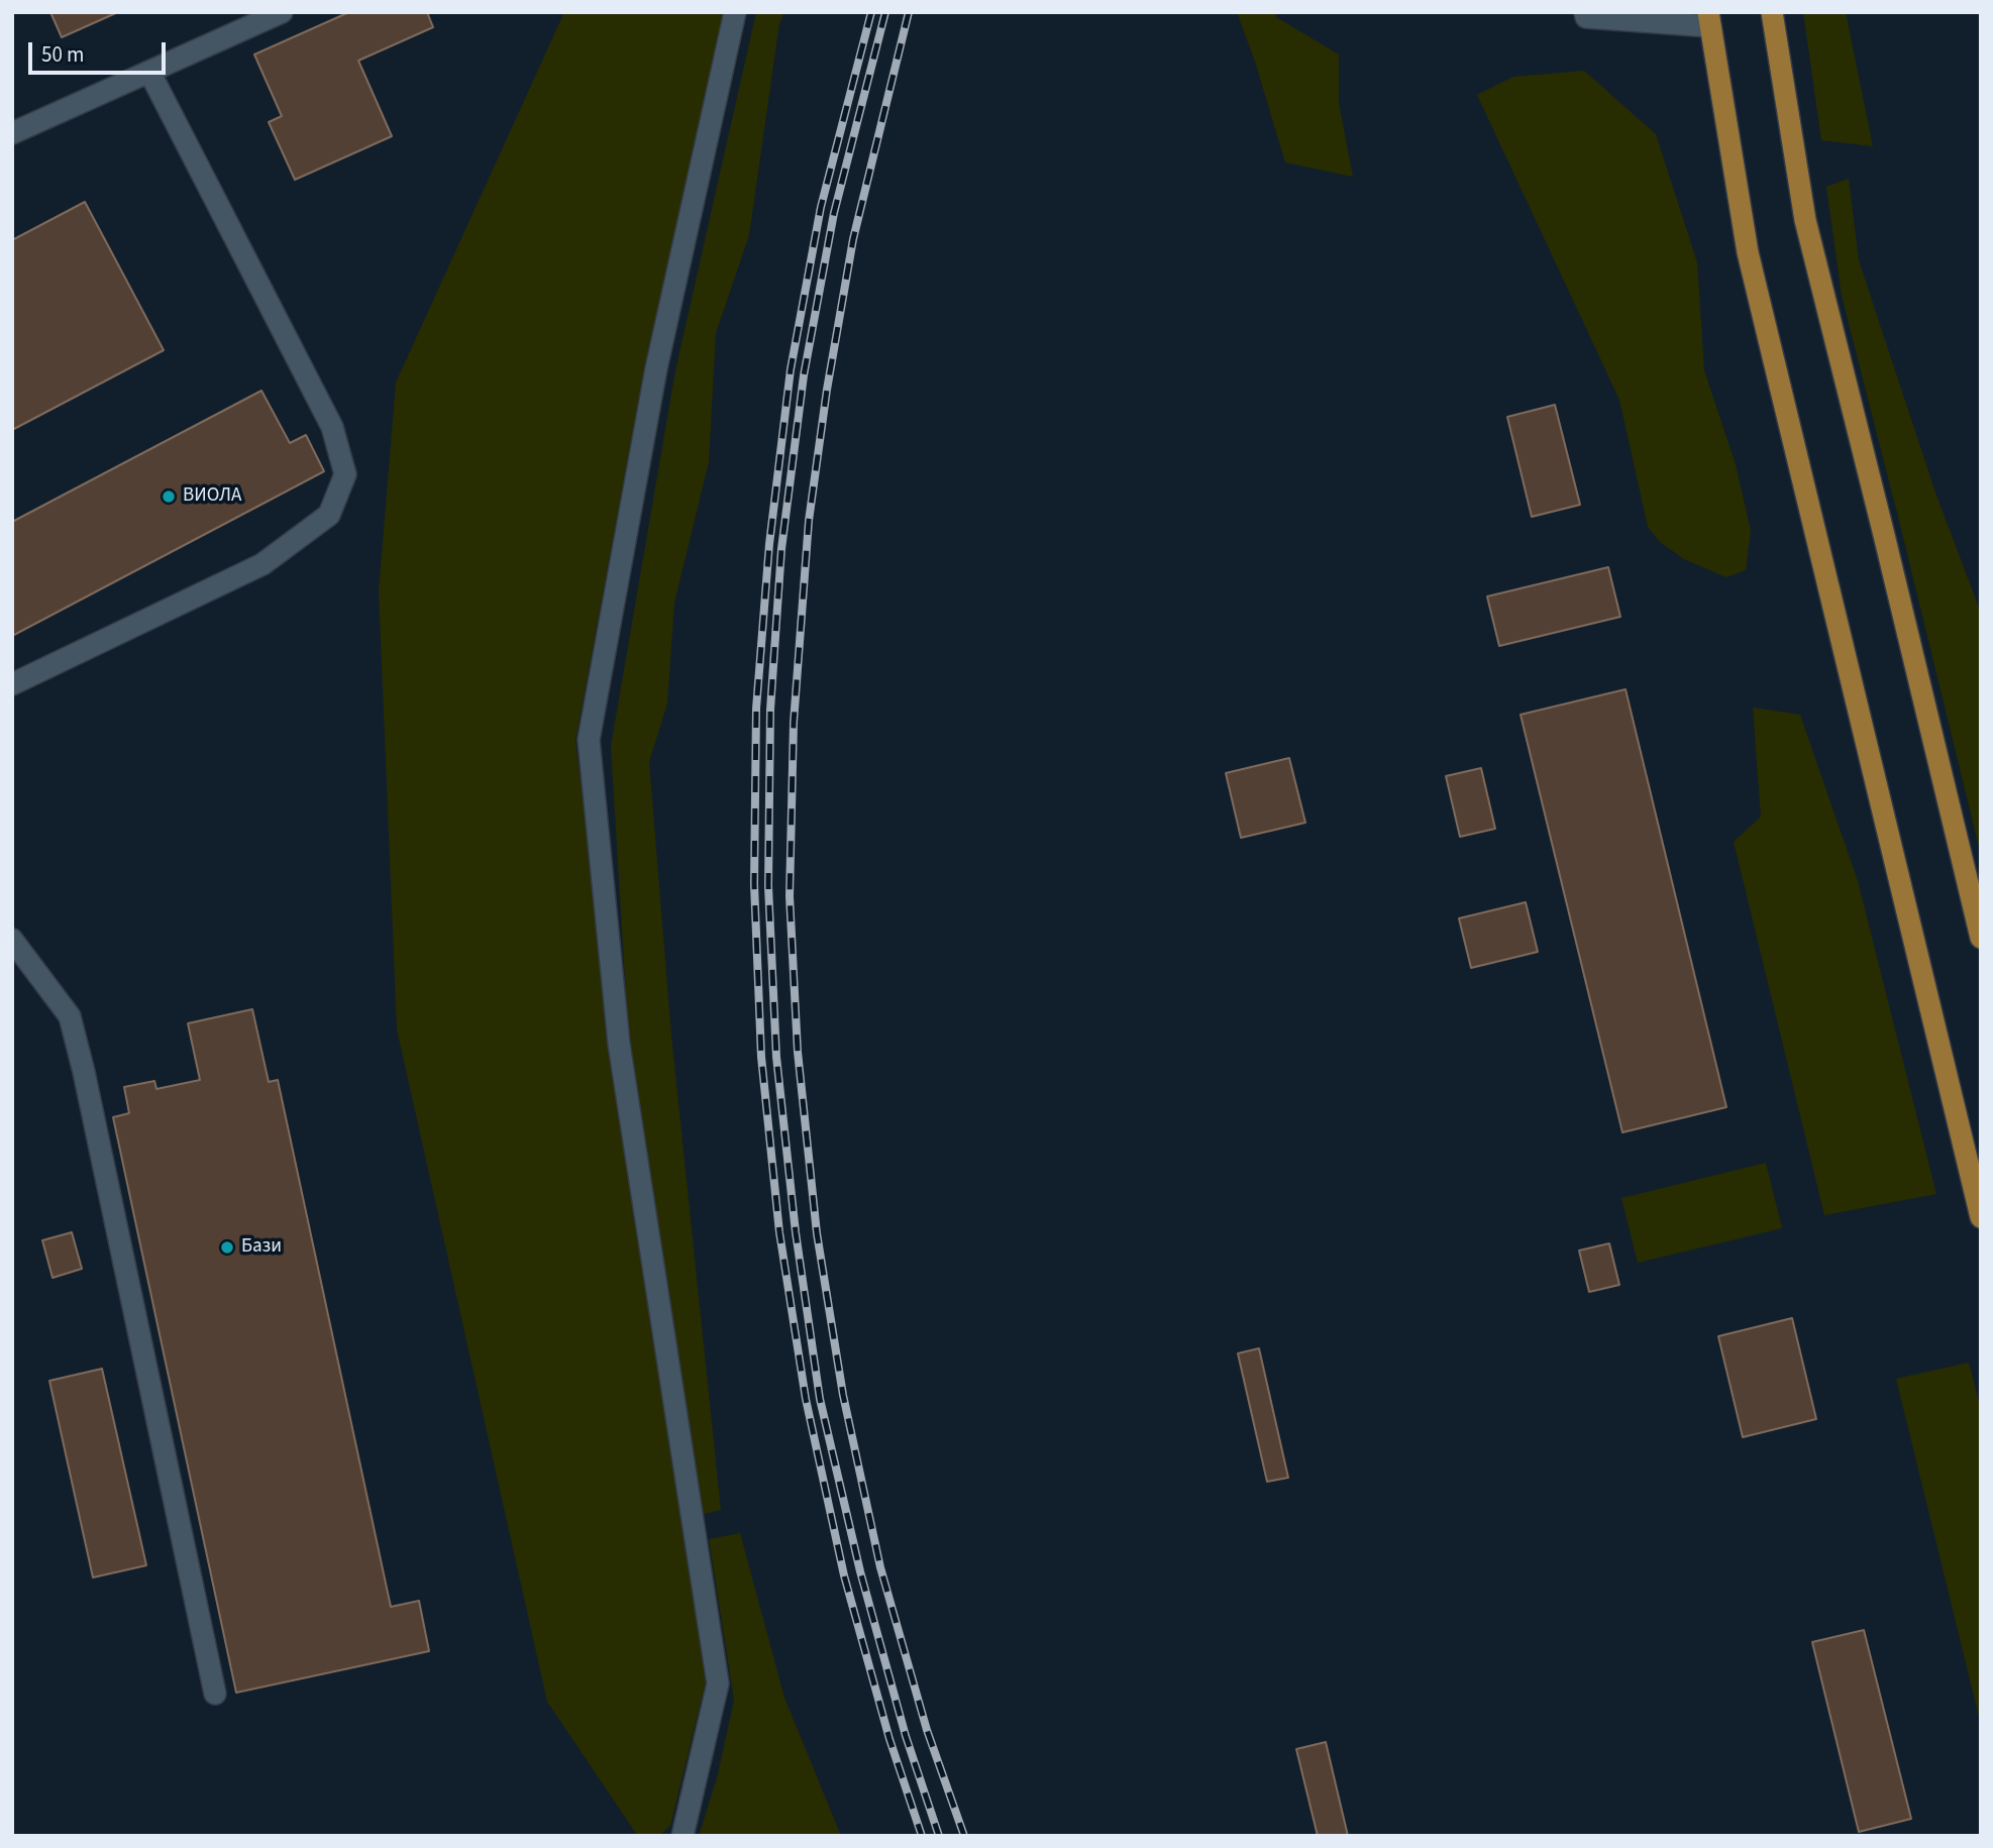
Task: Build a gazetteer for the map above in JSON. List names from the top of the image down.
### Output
{
  "places": ["ВИОЛА", "Бази"],
  "scale_bar": "50 m"
}
